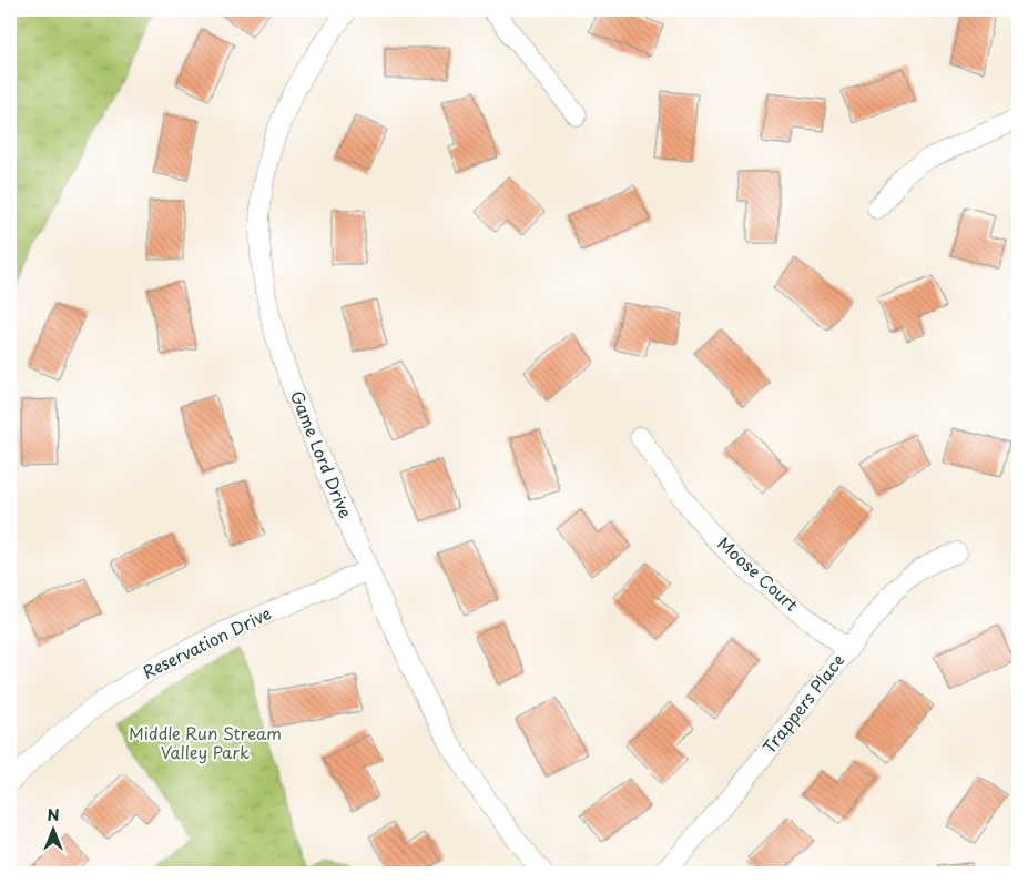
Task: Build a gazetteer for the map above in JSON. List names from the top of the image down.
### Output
{
  "streets": {
    "street": [
      "Game Lord Drive",
      "Moose Court",
      "Reservation Drive",
      "Trappers Place"
    ]
  },
  "crossings": [
    ["Game Lord Drive", "Reservation Drive"],
    ["Moose Court", "Trappers Place"]
  ],
  "parks": ["Middle Run Stream Valley Park"],
  "north": "top"
}
